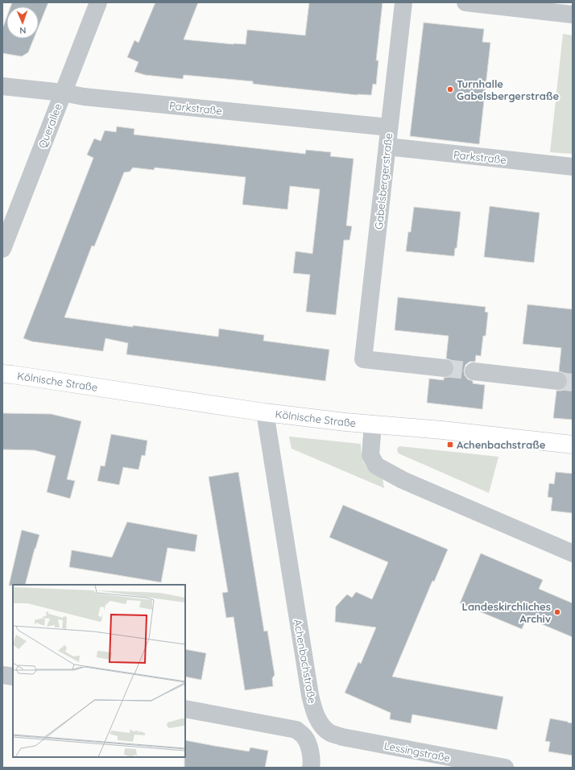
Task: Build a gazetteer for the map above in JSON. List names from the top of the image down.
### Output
{
  "streets": {
    "main road": ["Kölnische Straße"],
    "street": [
      "Parkstraße",
      "Querallee",
      "Gabelsbergerstraße",
      "Achenbachstraße",
      "Lessingstraße"
    ]
  },
  "crossings": [
    ["Parkstraße", "Querallee"],
    ["Parkstraße", "Gabelsbergerstraße"],
    ["Kölnische Straße", "Achenbachstraße"],
    ["Achenbachstraße", "Lessingstraße"]
  ],
  "places": {
    "other": ["Turnhalle Gabelsbergerstraße", "Landeskirchliches Archiv"],
    "transit": ["Achenbachstraße"]
  },
  "north": "bottom"
}
